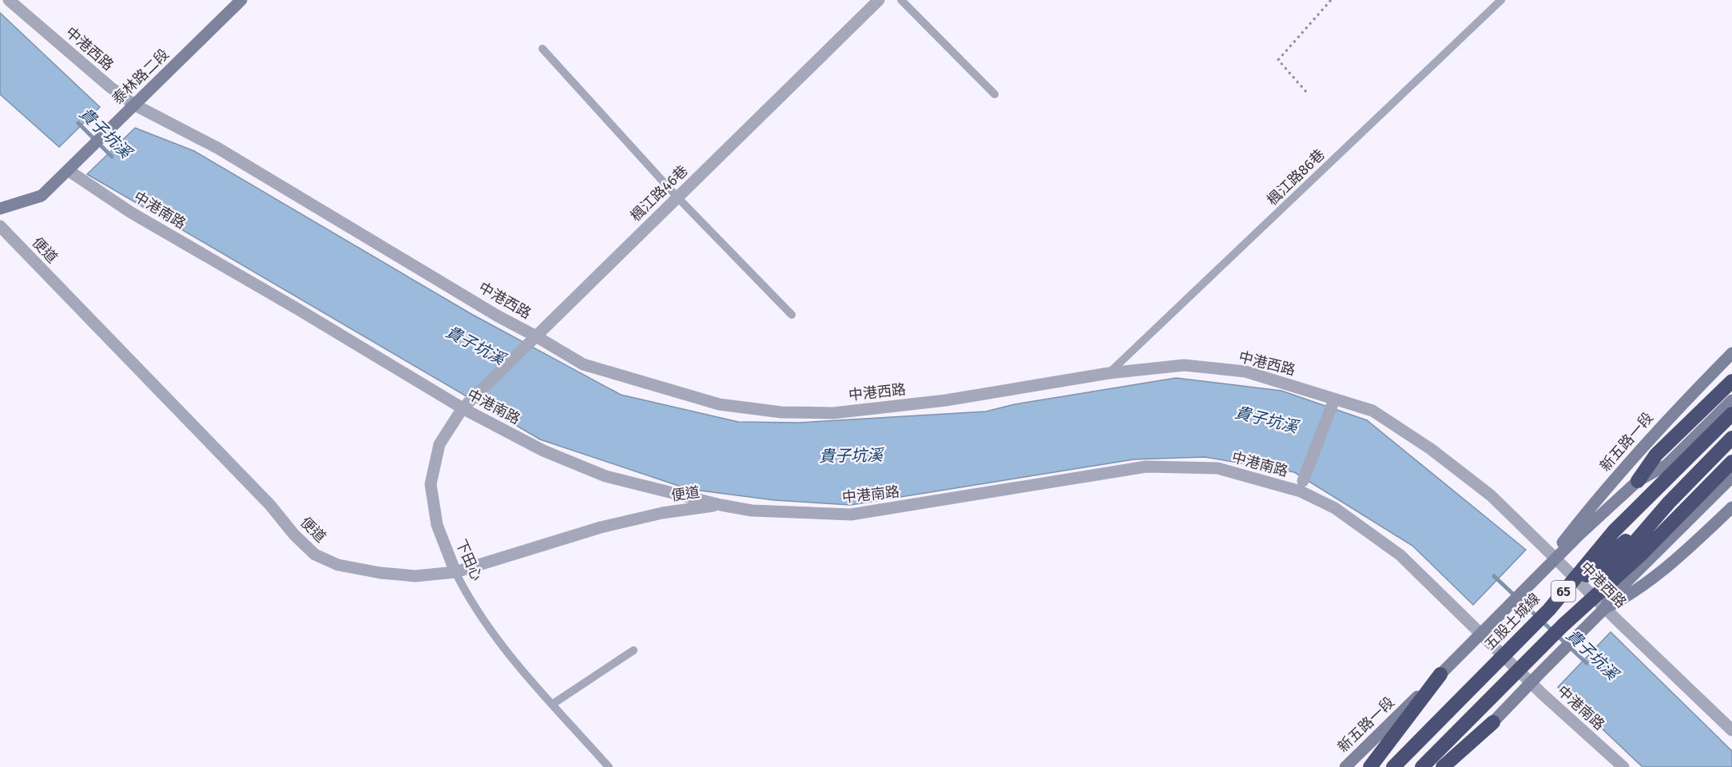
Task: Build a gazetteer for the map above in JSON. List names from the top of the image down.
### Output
{
  "streets": {
    "highway": ["65", "五股土城線"],
    "main road": ["泰林路二段", "新五路一段"],
    "street": [
      "中港西路",
      "楓江路46巷",
      "中港南路",
      "便道",
      "下田心"
    ],
    "lane": ["楓江路86巷"]
  },
  "crossings": [
    ["中港西路", "泰林路二段"],
    ["中港西路", "楓江路86巷"],
    ["中港西路", "楓江路46巷"],
    ["中港西路", "新五路一段"],
    ["泰林路二段", "中港南路"],
    ["楓江路46巷", "中港南路"],
    ["楓江路46巷", "下田心"],
    ["中港南路", "便道"],
    ["中港南路", "新五路一段"],
    ["中港南路", "下田心"],
    ["便道", "下田心"]
  ],
  "water": ["貴子坑溪"]
}
